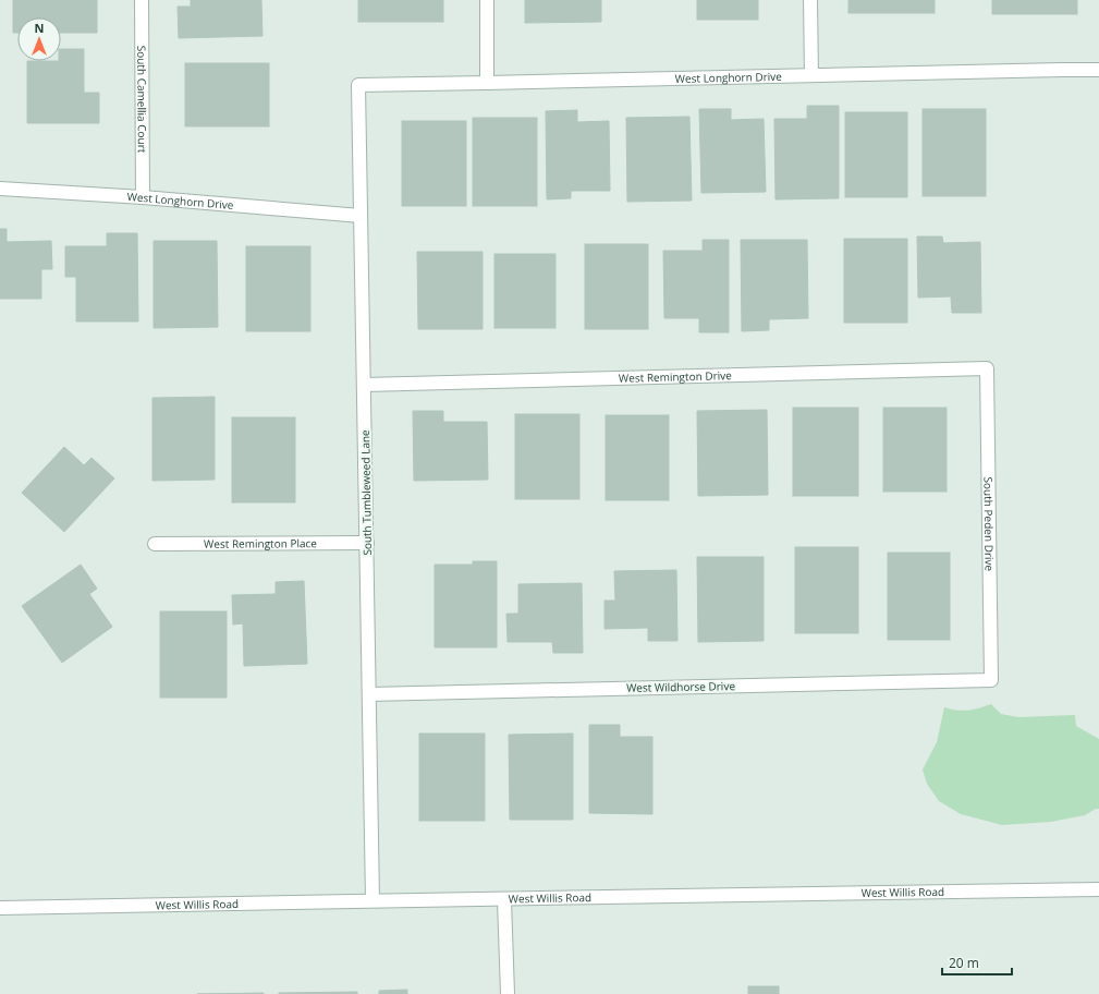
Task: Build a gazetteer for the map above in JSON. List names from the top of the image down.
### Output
{
  "streets": {
    "street": [
      "West Longhorn Drive",
      "South Camellia Court",
      "West Remington Drive",
      "South Tumbleweed Lane",
      "South Peden Drive",
      "West Remington Place",
      "West Wildhorse Drive",
      "West Willis Road"
    ]
  },
  "crossings": [
    ["West Longhorn Drive", "South Camellia Court"],
    ["West Longhorn Drive", "South Tumbleweed Lane"],
    ["West Remington Drive", "South Tumbleweed Lane"],
    ["West Remington Drive", "South Peden Drive"],
    ["South Tumbleweed Lane", "West Remington Place"],
    ["South Tumbleweed Lane", "West Wildhorse Drive"],
    ["South Tumbleweed Lane", "West Willis Road"],
    ["South Peden Drive", "West Wildhorse Drive"]
  ],
  "scale_bar": "20 m",
  "north": "top"
}
